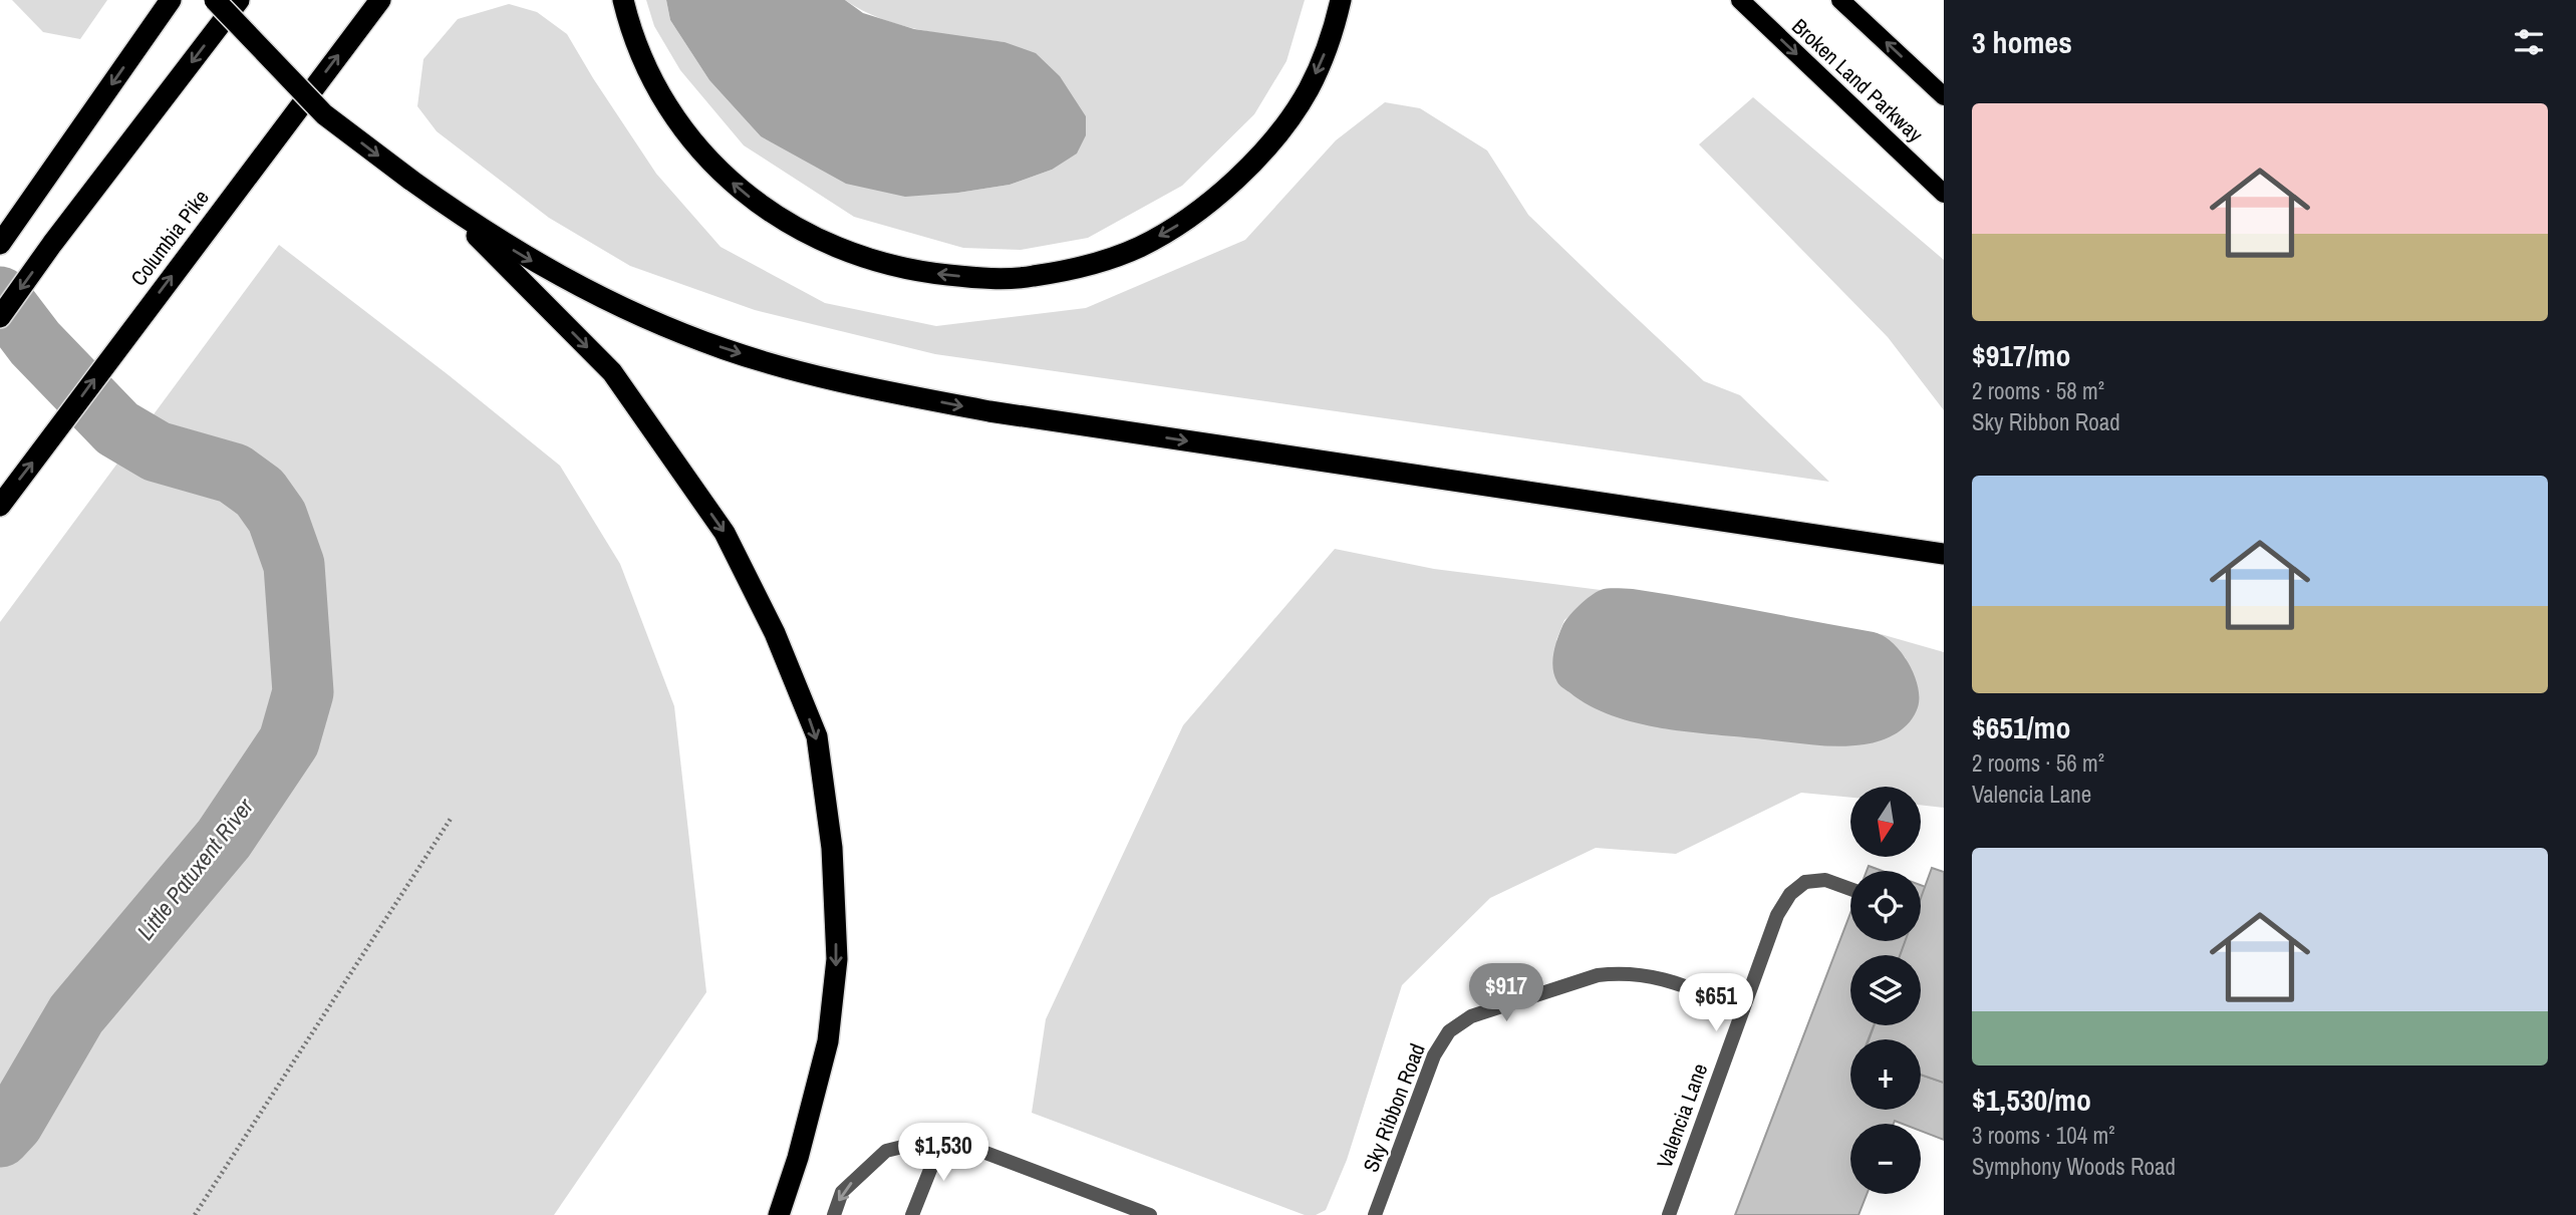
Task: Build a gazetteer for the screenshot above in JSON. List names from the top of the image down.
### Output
{
  "streets": {
    "highway": ["Columbia Pike"],
    "main road": ["Broken Land Parkway"],
    "street": ["Sky Ribbon Road", "Valencia Lane"]
  },
  "crossings": [
    ["Sky Ribbon Road", "Valencia Lane"]
  ],
  "water": ["Little Patuxent River"],
  "north": "bottom",
  "page": {
    "heading": "3 homes",
    "list": [
      {
        "name": "$917/mo",
        "note": "2 rooms · 58 m² · Sky Ribbon Road"
      },
      {
        "name": "$651/mo",
        "note": "2 rooms · 56 m² · Valencia Lane"
      },
      {
        "name": "$1,530/mo",
        "note": "3 rooms · 104 m² · Symphony Woods Road"
      }
    ],
    "map_buttons": ["+", "−"],
    "price": ["$917", "$651", "$1,530"]
  }
}
